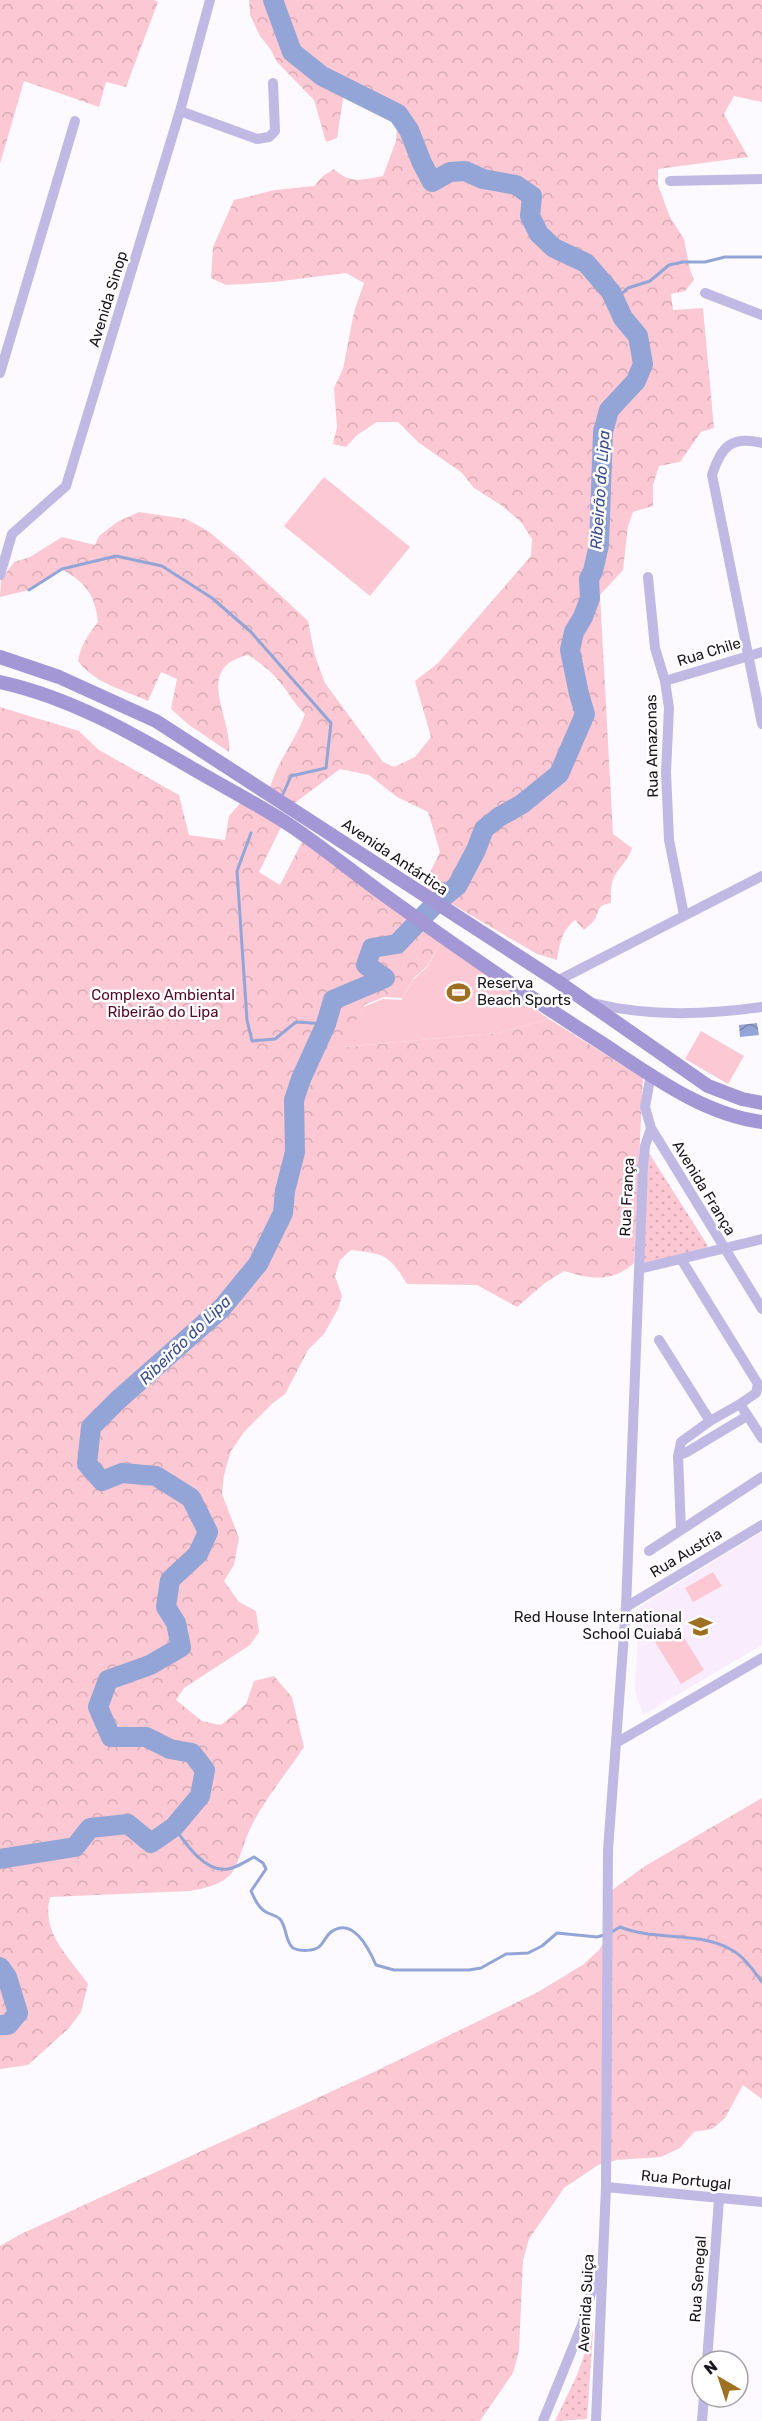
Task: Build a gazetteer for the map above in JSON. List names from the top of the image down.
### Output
{
  "streets": {
    "main road": ["Avenida Antártica"],
    "street": [
      "Avenida Sinop",
      "Rua Chile",
      "Rua Amazonas",
      "Avenida França",
      "Rua França",
      "Rua Austria",
      "Rua Portugal",
      "Rua Senegal",
      "Avenida Suiça"
    ]
  },
  "crossings": [
    ["Rua Chile", "Rua Amazonas"],
    ["Avenida França", "Rua França"],
    ["Rua França", "Rua Austria"],
    ["Rua França", "Avenida Suiça"],
    ["Rua Portugal", "Rua Senegal"],
    ["Rua Portugal", "Avenida Suiça"]
  ],
  "water": ["Ribeirão do Lipa"],
  "parks": ["Complexo Ambiental Ribeirão do Lipa"],
  "places": {
    "sports": ["Reserva Beach Sports"],
    "school or university": ["Red House International School Cuiabá"]
  },
  "north": "top left"
}
